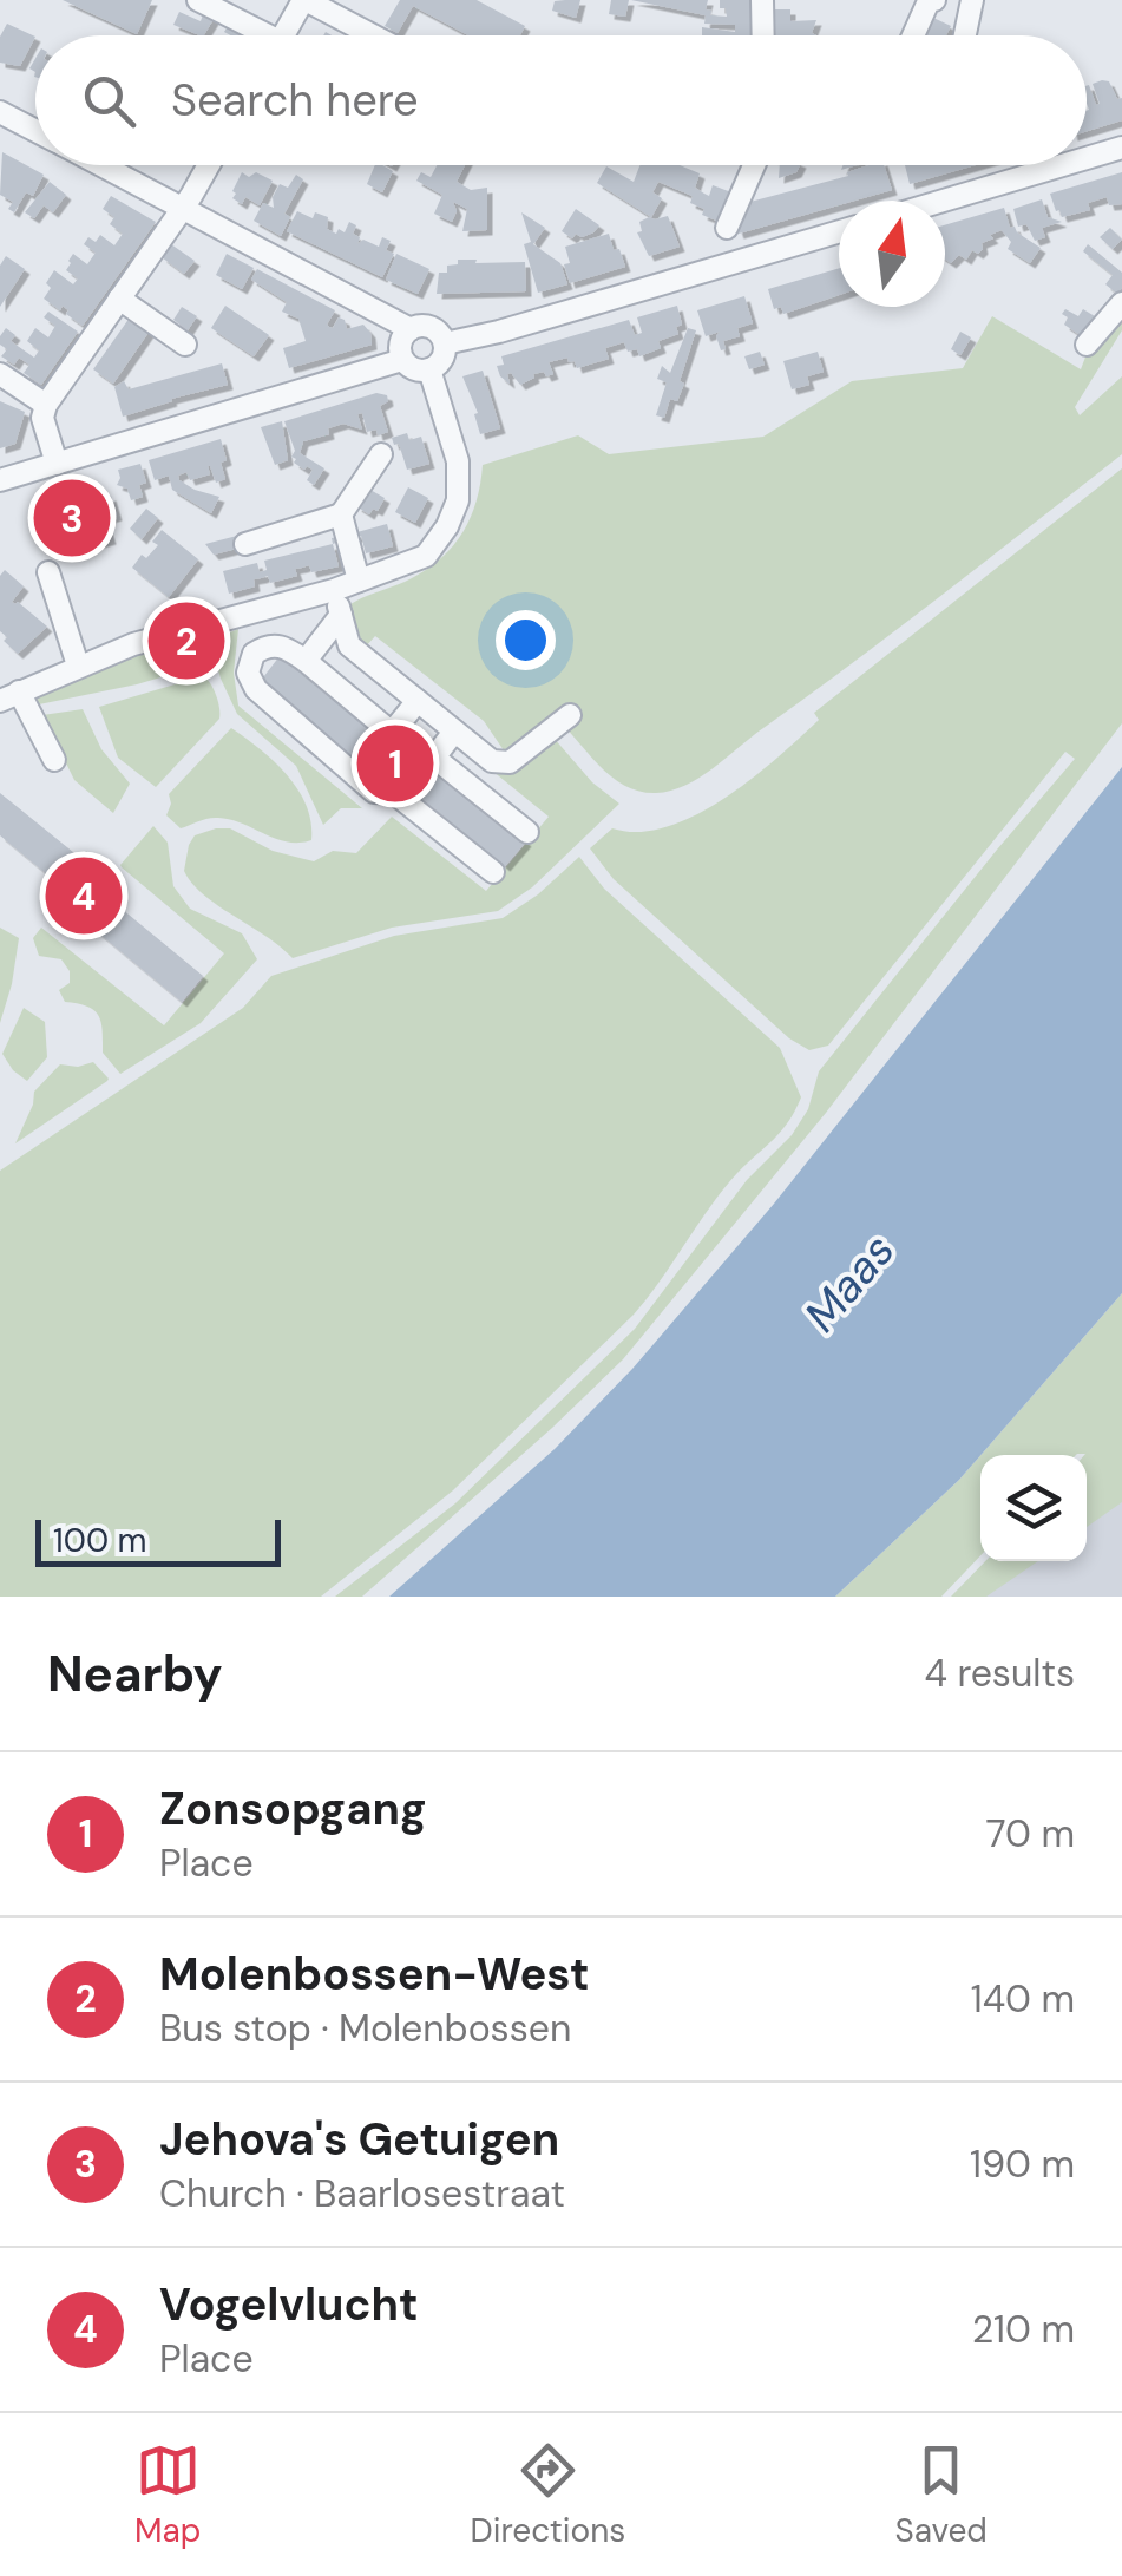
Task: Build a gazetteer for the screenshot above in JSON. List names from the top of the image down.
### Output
{
  "water": ["Maas"],
  "scale_bar": "100 m",
  "north": "top",
  "page": {
    "search": "Search here",
    "pins": [
      "3",
      "2",
      "1",
      "4"
    ],
    "scale": "100 m",
    "heading": ["Nearby", "4 results"],
    "list": [
      {
        "mark": "1",
        "name": "Zonsopgang",
        "note": "Place",
        "value": "70 m"
      },
      {
        "mark": "2",
        "name": "Molenbossen-West",
        "note": "Bus stop · Molenbossen",
        "value": "140 m"
      },
      {
        "mark": "3",
        "name": "Jehova's Getuigen",
        "note": "Church · Baarlosestraat",
        "value": "190 m"
      },
      {
        "mark": "4",
        "name": "Vogelvlucht",
        "note": "Place",
        "value": "210 m"
      }
    ],
    "nav": ["Map", "Directions", "Saved"]
  }
}
